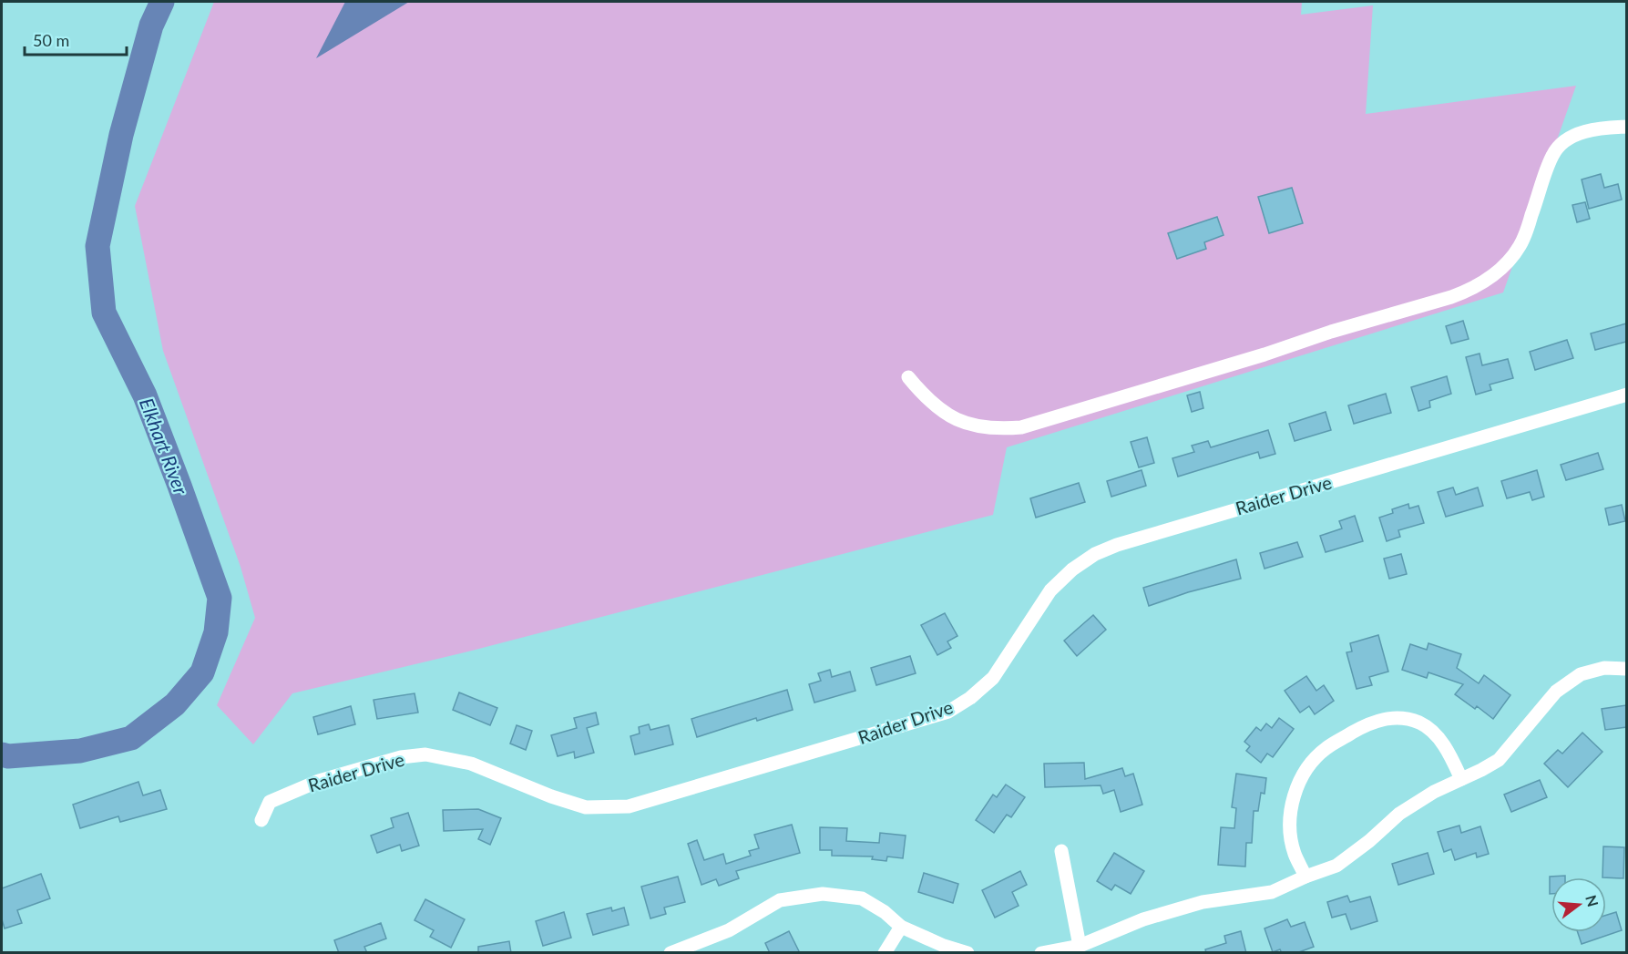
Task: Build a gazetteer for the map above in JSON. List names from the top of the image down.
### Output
{
  "streets": {
    "street": ["Raider Drive"]
  },
  "water": ["Elkhart River"],
  "scale_bar": "50 m",
  "north": "right"
}
